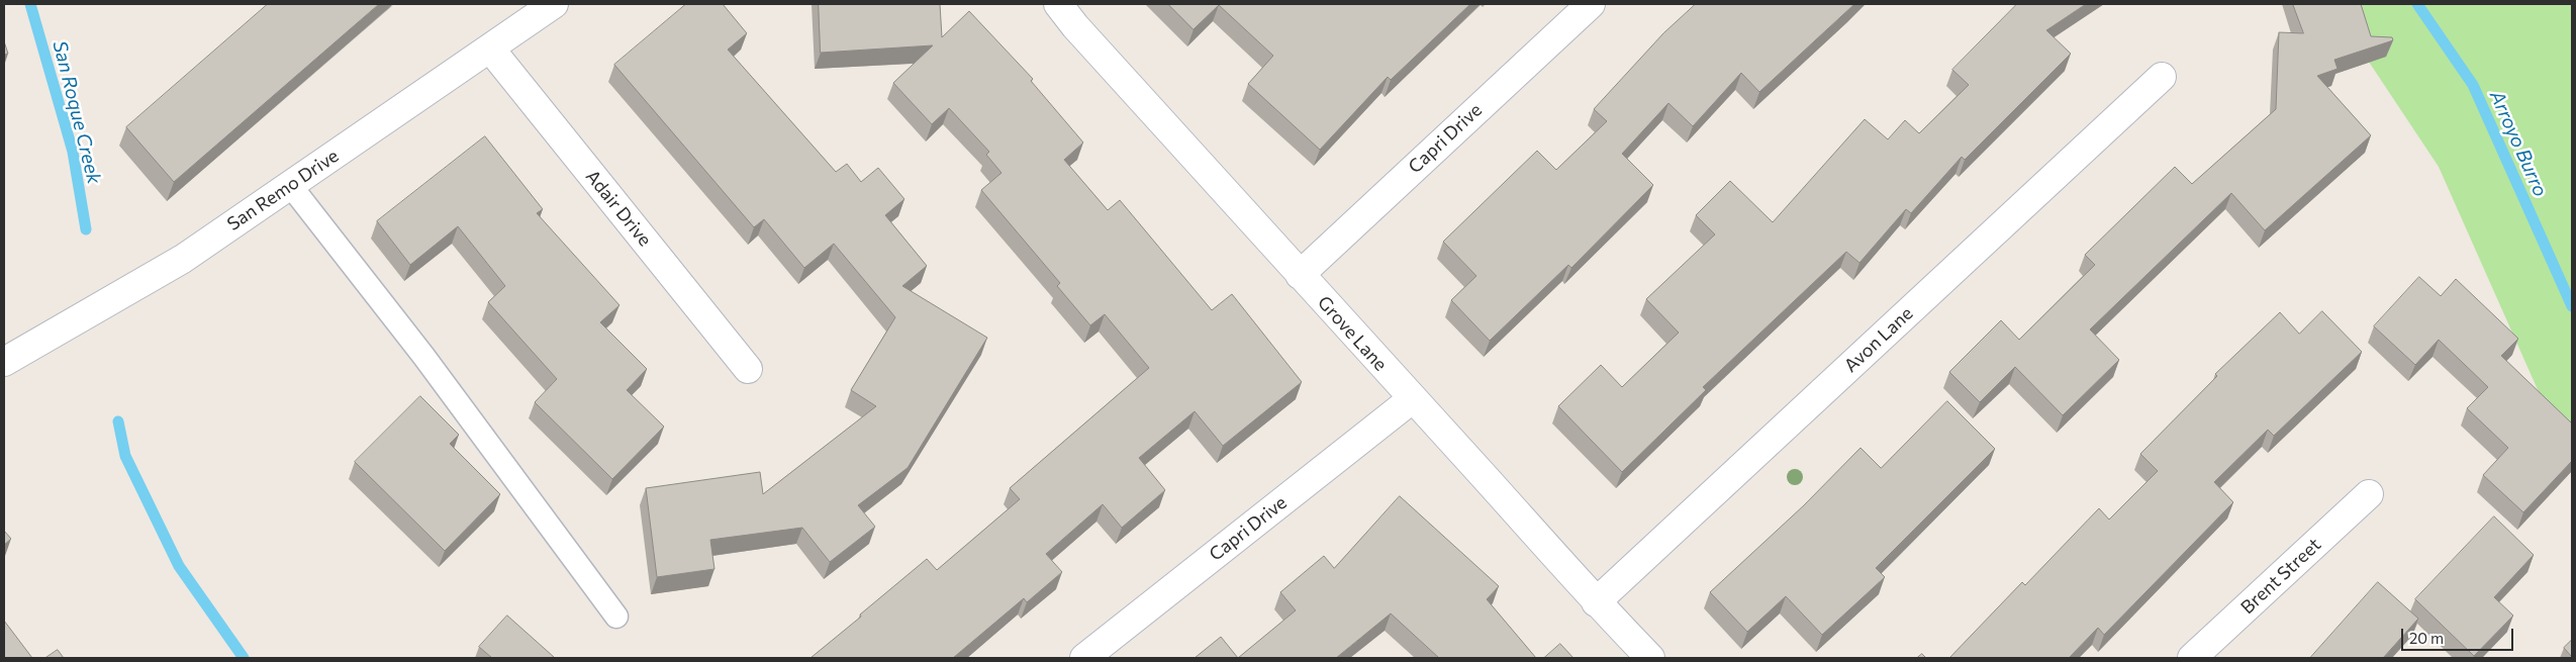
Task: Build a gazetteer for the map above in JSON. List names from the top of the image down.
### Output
{
  "streets": {
    "street": [
      "Capri Drive",
      "San Remo Drive",
      "Adair Drive",
      "Grove Lane",
      "Avon Lane",
      "Brent Street"
    ]
  },
  "crossings": [
    ["Capri Drive", "Grove Lane"],
    ["San Remo Drive", "Adair Drive"],
    ["Grove Lane", "Avon Lane"]
  ],
  "water": ["San Roque Creek", "Arroyo Burro"],
  "scale_bar": "20 m"
}
